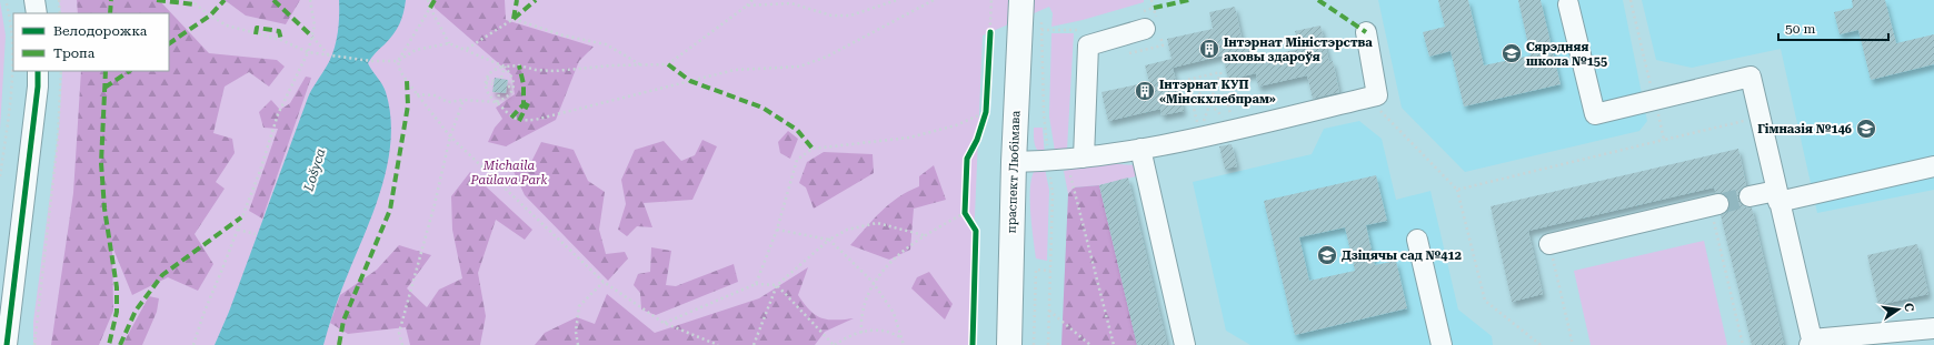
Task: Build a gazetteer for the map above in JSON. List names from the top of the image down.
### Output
{
  "streets": {
    "main road": ["праспект Любімава"]
  },
  "water": ["Lošyca"],
  "parks": ["Michaila Paŭlava Park"],
  "places": {
    "building": ["Інтэрнат Міністэрства аховы здароўя", "Інтэрнат КУП «Мінскхлебпрам»"],
    "school or university": ["Сярэдняя школа №155", "Гімназія №146", "Дзіцячы сад №412"]
  },
  "legend": ["Велодорожка", "Тропа"],
  "scale_bar": "50 m",
  "north": "right"
}
